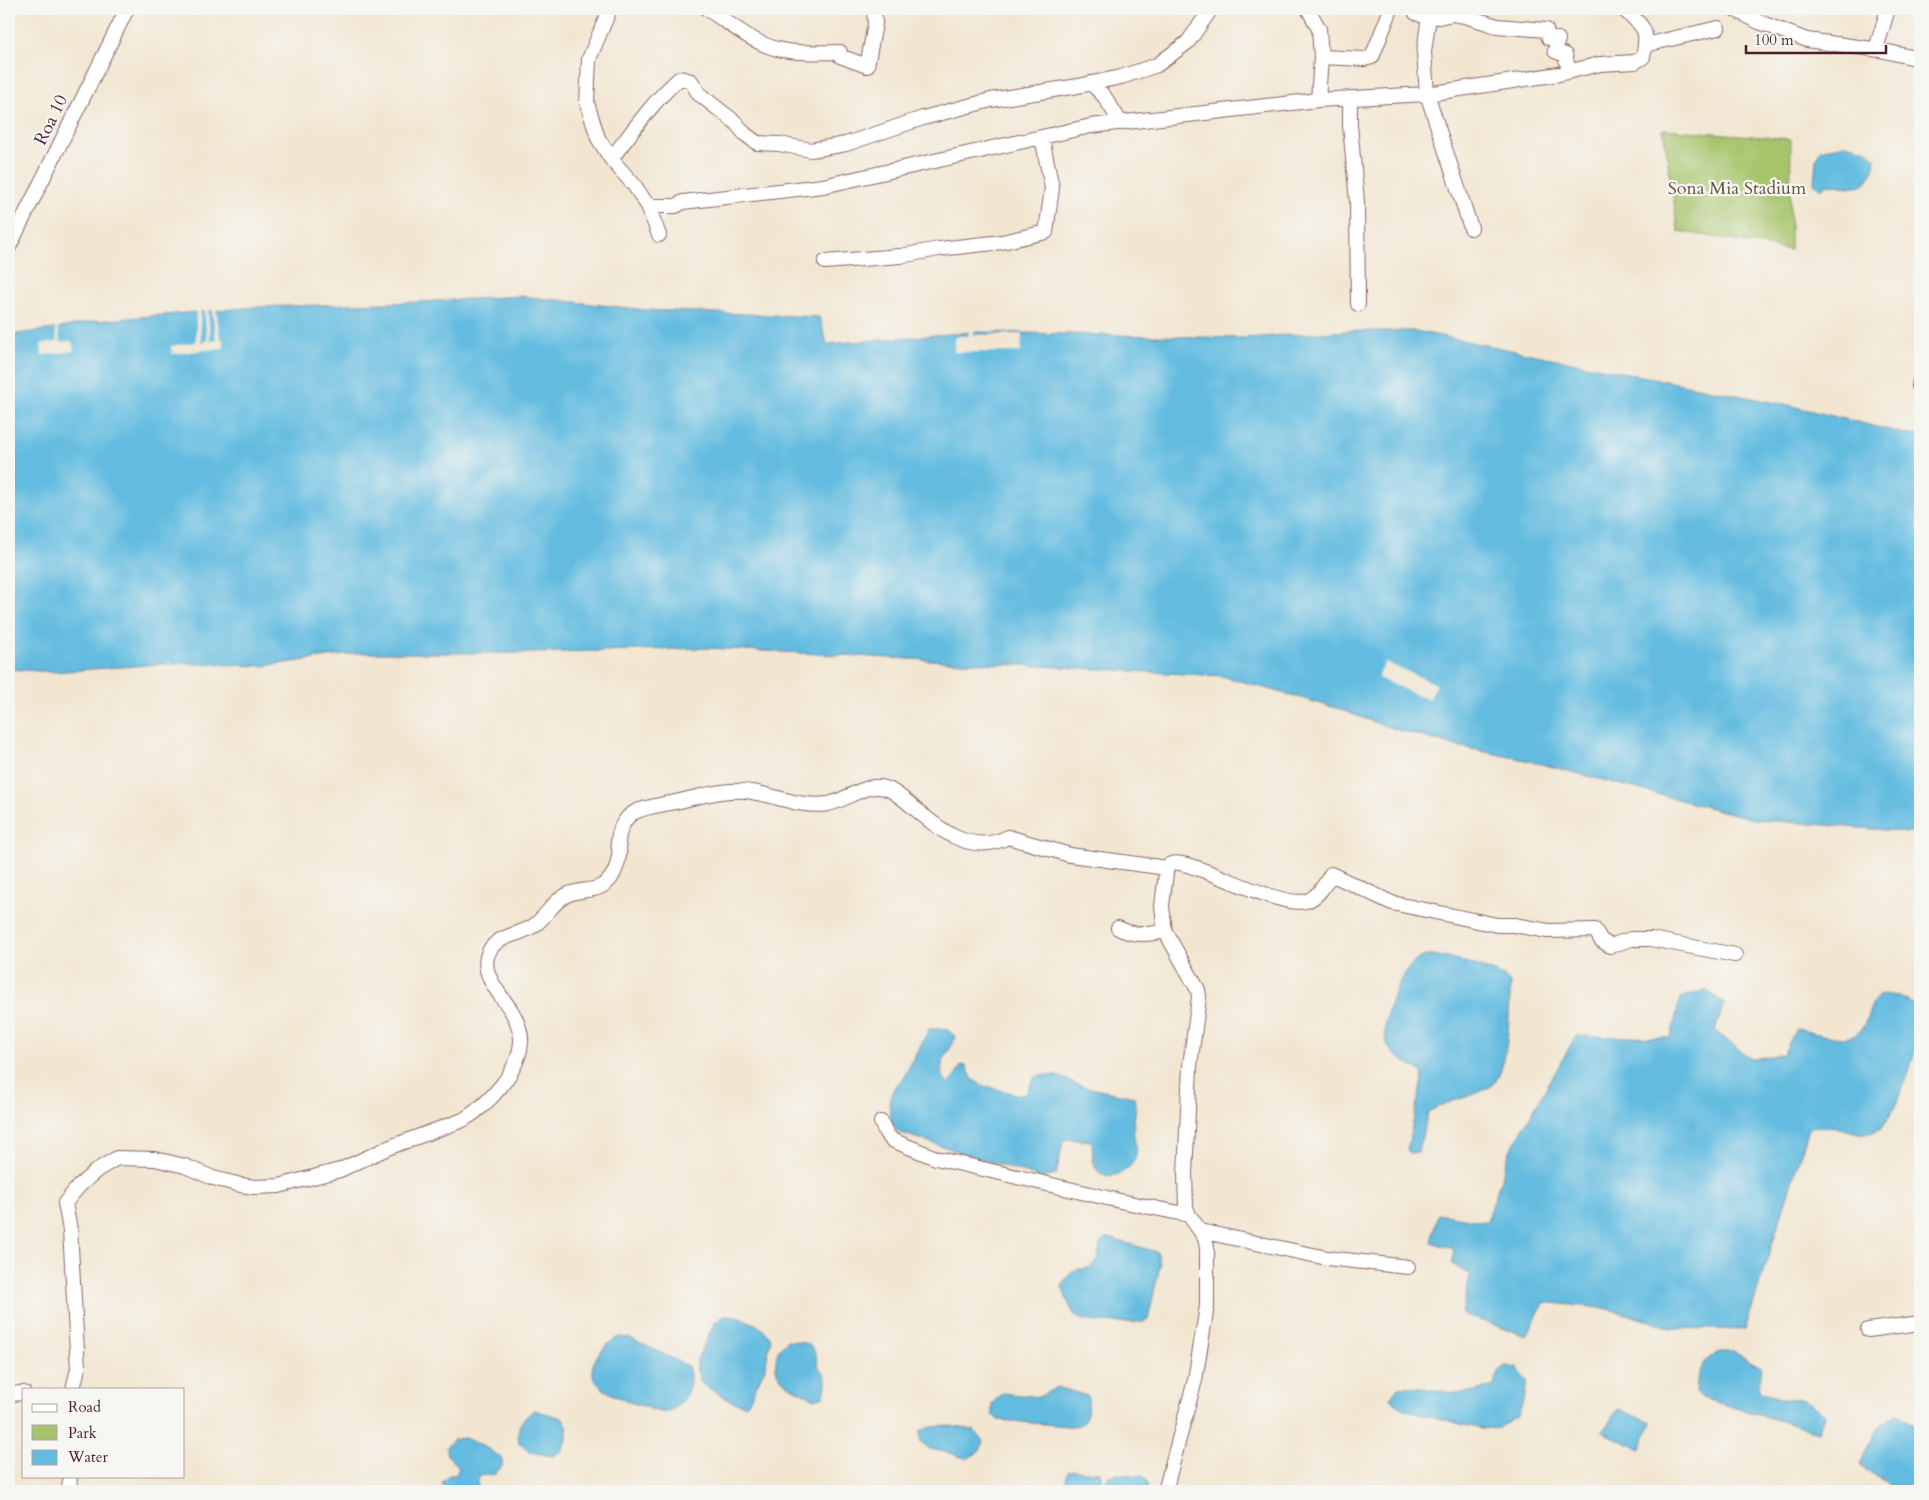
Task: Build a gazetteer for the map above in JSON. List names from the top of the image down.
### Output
{
  "streets": {
    "street": ["Roa 10"]
  },
  "parks": ["Sona Mia Stadium"],
  "legend": ["Road", "Park", "Water"],
  "scale_bar": "100 m"
}
